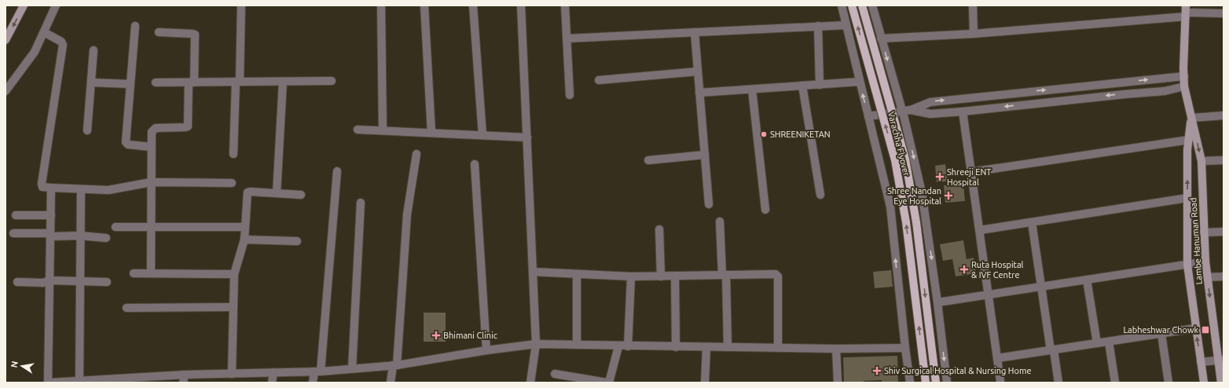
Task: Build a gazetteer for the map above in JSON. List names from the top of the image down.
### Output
{
  "streets": {
    "main road": ["Varachha Flyover", "Lambe Hanuman Road"]
  },
  "places": {
    "other": ["SHREENIKETAN"],
    "health": [
      "Shreeji ENT Hospital",
      "Shree Nandan Eye Hospital",
      "Ruta Hospital & IVF Centre",
      "Bhimani Clinic",
      "Shiv Surgical Hospital & Nursing Home"
    ],
    "transit": ["Labheshwar Chowk"]
  },
  "north": "left"
}
